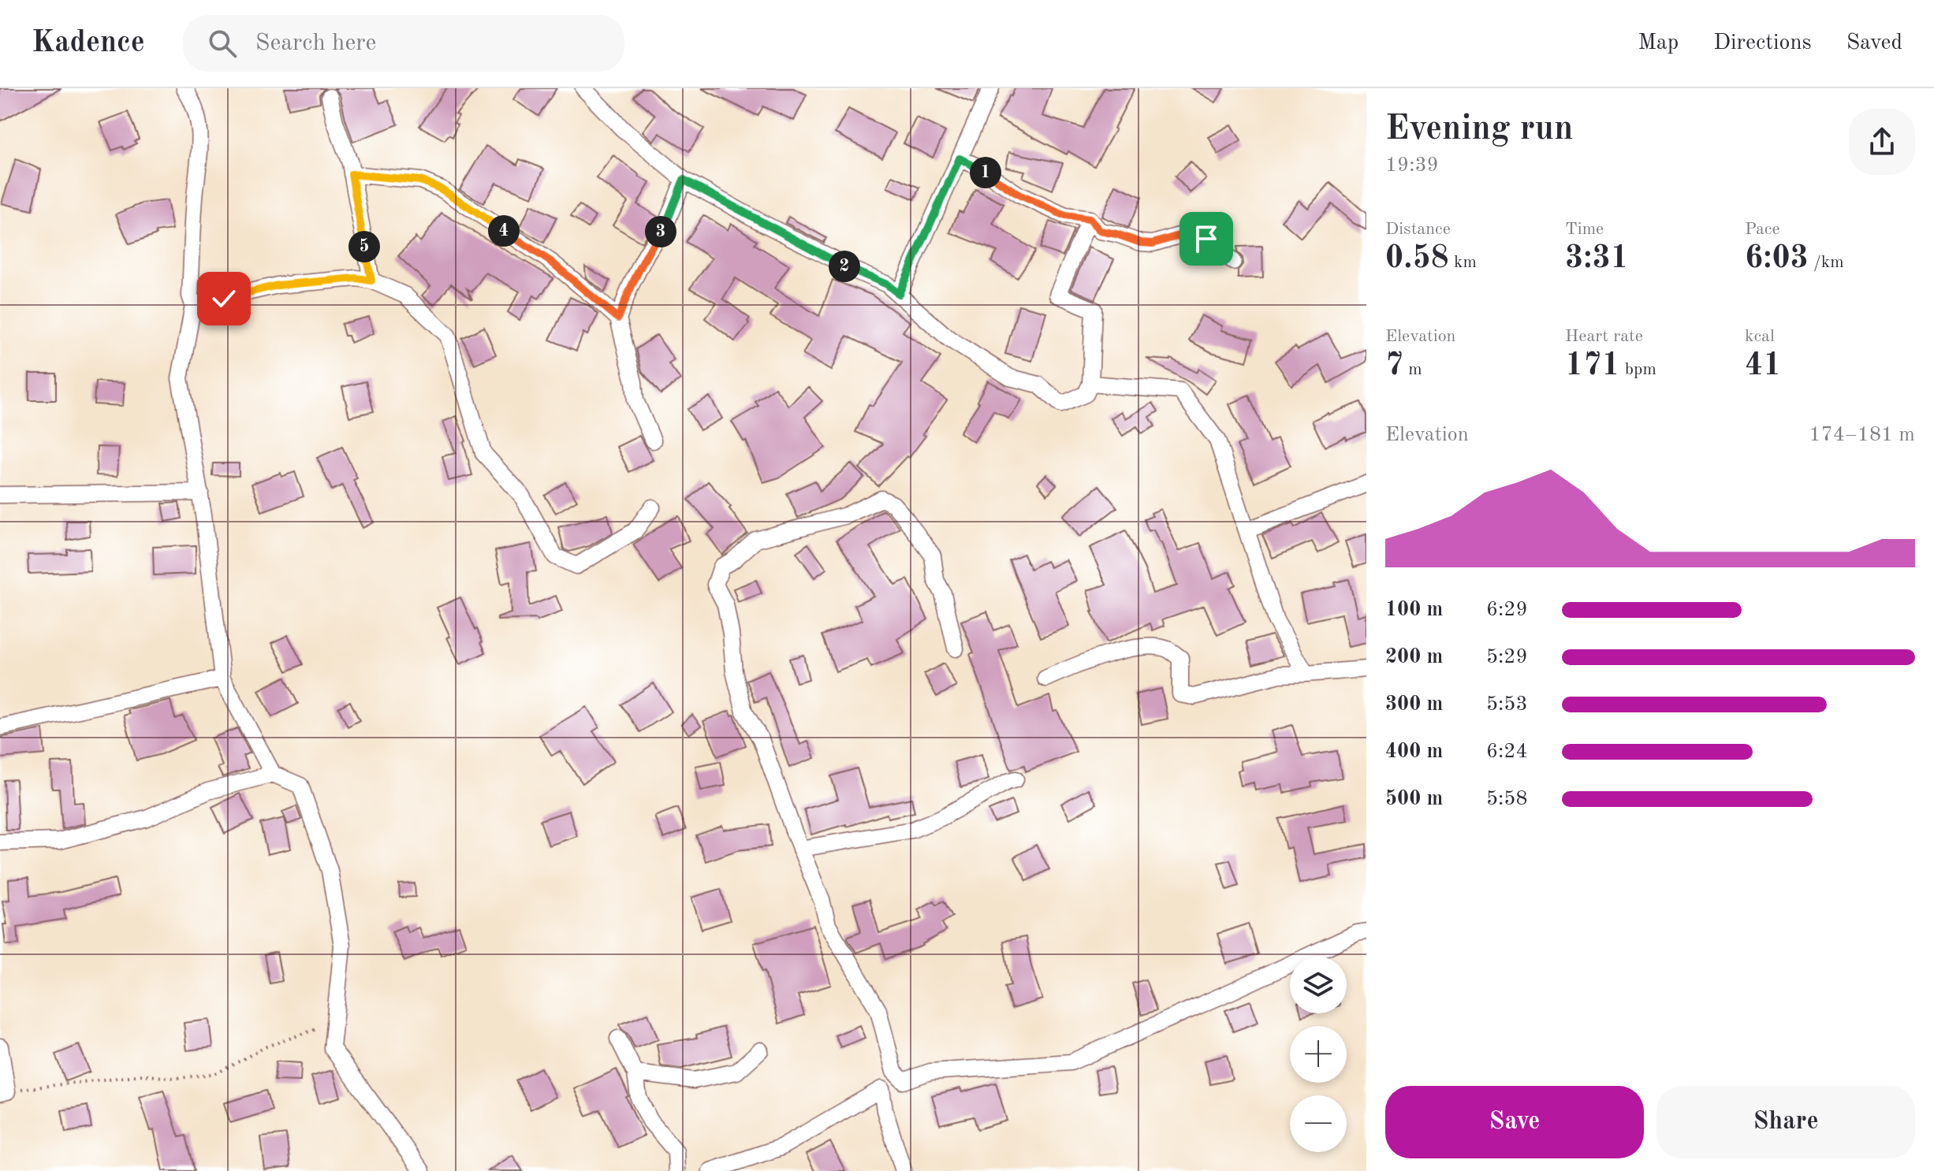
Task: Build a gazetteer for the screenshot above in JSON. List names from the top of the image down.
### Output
{
  "page": {
    "header": "Kadence",
    "search": "Search here",
    "nav": ["Map", "Directions", "Saved"],
    "heading": ["Evening run", "19:39"],
    "pins": [
      "1",
      "4",
      "3",
      "5",
      "2"
    ],
    "stats": [
      ["Distance", "0.58 km"],
      ["Time", "3:31"],
      ["Pace", "6:03 /km"],
      ["Elevation", "7 m"],
      ["Heart rate", "171 bpm"],
      ["kcal", "41"]
    ],
    "chart": ["Elevation", "174–181 m"],
    "list": [
      {
        "name": "100 m",
        "note": "6:29"
      },
      {
        "name": "200 m",
        "note": "5:29"
      },
      {
        "name": "300 m",
        "note": "5:53"
      },
      {
        "name": "400 m",
        "note": "6:24"
      },
      {
        "name": "500 m",
        "note": "5:58"
      }
    ],
    "map_buttons": ["+", "−"],
    "buttons": ["Save", "Share"]
  }
}
